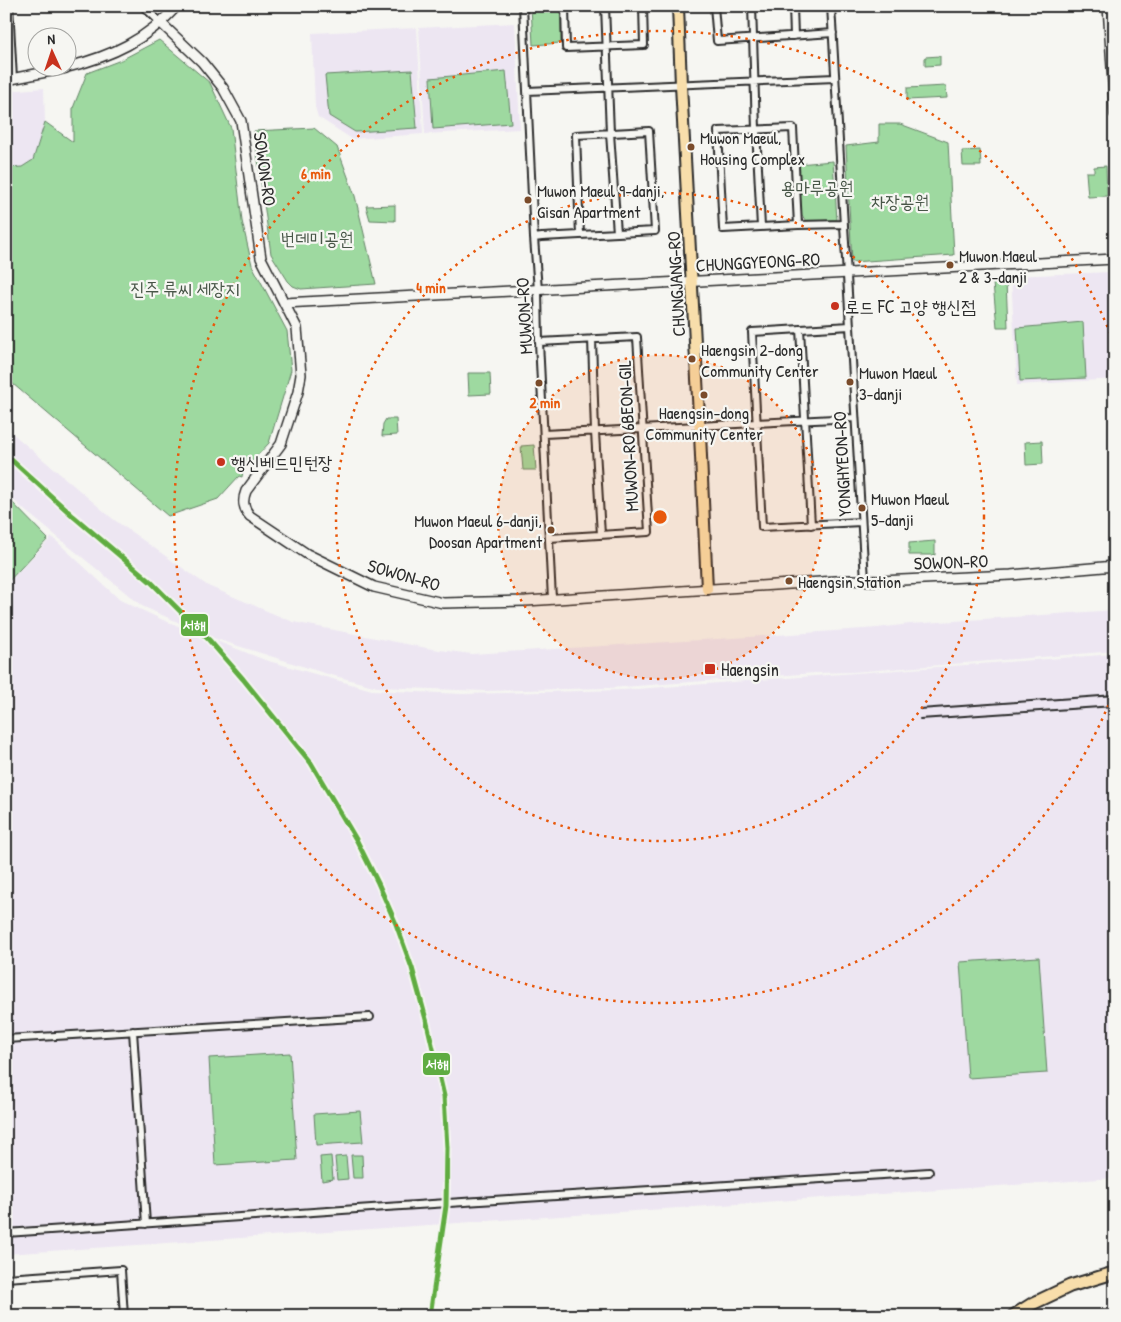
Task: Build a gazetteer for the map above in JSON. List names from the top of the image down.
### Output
{
  "streets": {
    "main road": ["SOWON-RO", "CHUNGGYEONG-RO", "CHUNGJANG-RO"],
    "street": ["MUWON-RO", "MUWON-RO 6BEON-GIL", "YONGHYEON-RO"]
  },
  "crossings": [
    ["SOWON-RO", "CHUNGGYEONG-RO"],
    ["SOWON-RO", "CHUNGJANG-RO"],
    ["SOWON-RO", "MUWON-RO"],
    ["SOWON-RO", "YONGHYEON-RO"],
    ["CHUNGGYEONG-RO", "CHUNGJANG-RO"],
    ["CHUNGGYEONG-RO", "MUWON-RO"],
    ["CHUNGGYEONG-RO", "YONGHYEON-RO"],
    ["MUWON-RO", "MUWON-RO 6BEON-GIL"]
  ],
  "parks": [
    "용마루공원",
    "차장공원",
    "번데미공원",
    "진주 류씨 세장지"
  ],
  "places": {
    "other": [
      "Muwon Maeul, Housing Complex",
      "Muwon Maeul 9-danji, Gisan Apartment",
      "Muwon Maeul 2 & 3-danji",
      "로드 FC 고양 행신점",
      "Haengsin 2-dong Community Center",
      "Muwon Maeul 3-danji",
      "Haengsin-dong Community Center",
      "행신베드민턴장",
      "Muwon Maeul 5-danji",
      "Muwon Maeul 6-danji, Doosan Apartment",
      "Haengsin Station"
    ],
    "transit": ["Haengsin"]
  },
  "lines": ["transit line 서해"],
  "north": "top",
  "rings": ["6 min", "4 min", "2 min"]
}
